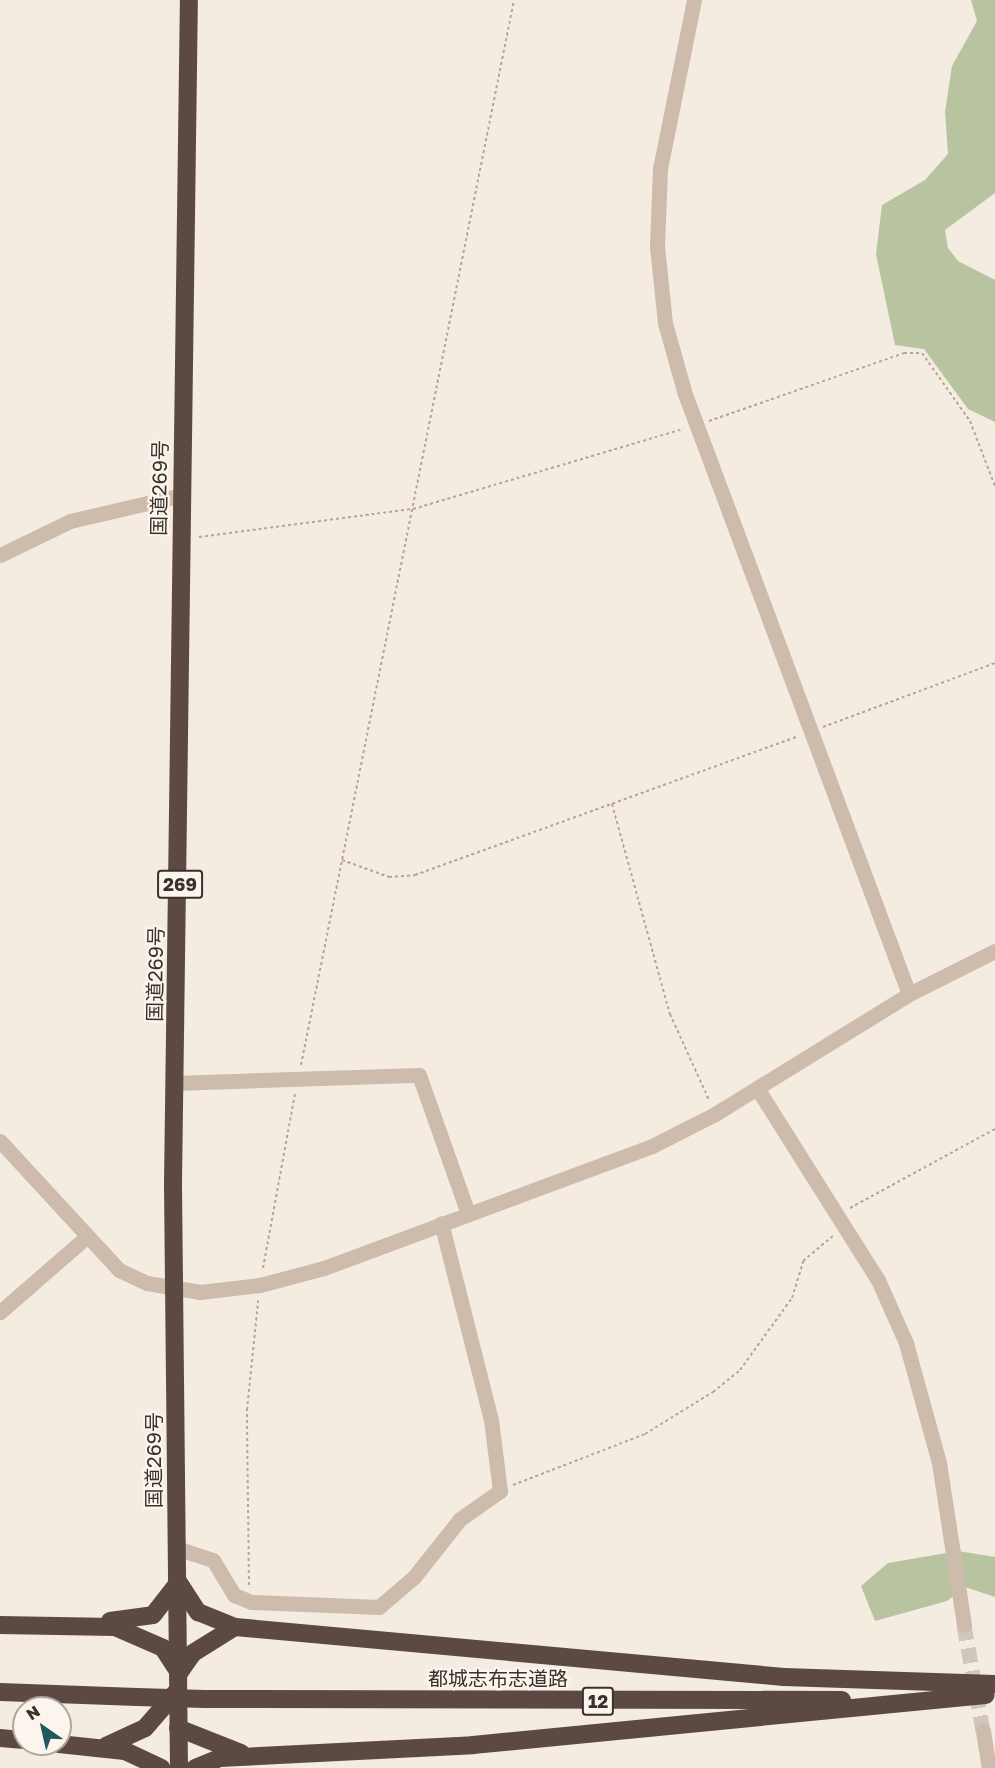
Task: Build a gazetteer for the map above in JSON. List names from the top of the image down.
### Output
{
  "streets": {
    "highway": [
      "国道269号",
      "269",
      "都城志布志道路",
      "12"
    ]
  },
  "north": "top left"
}
